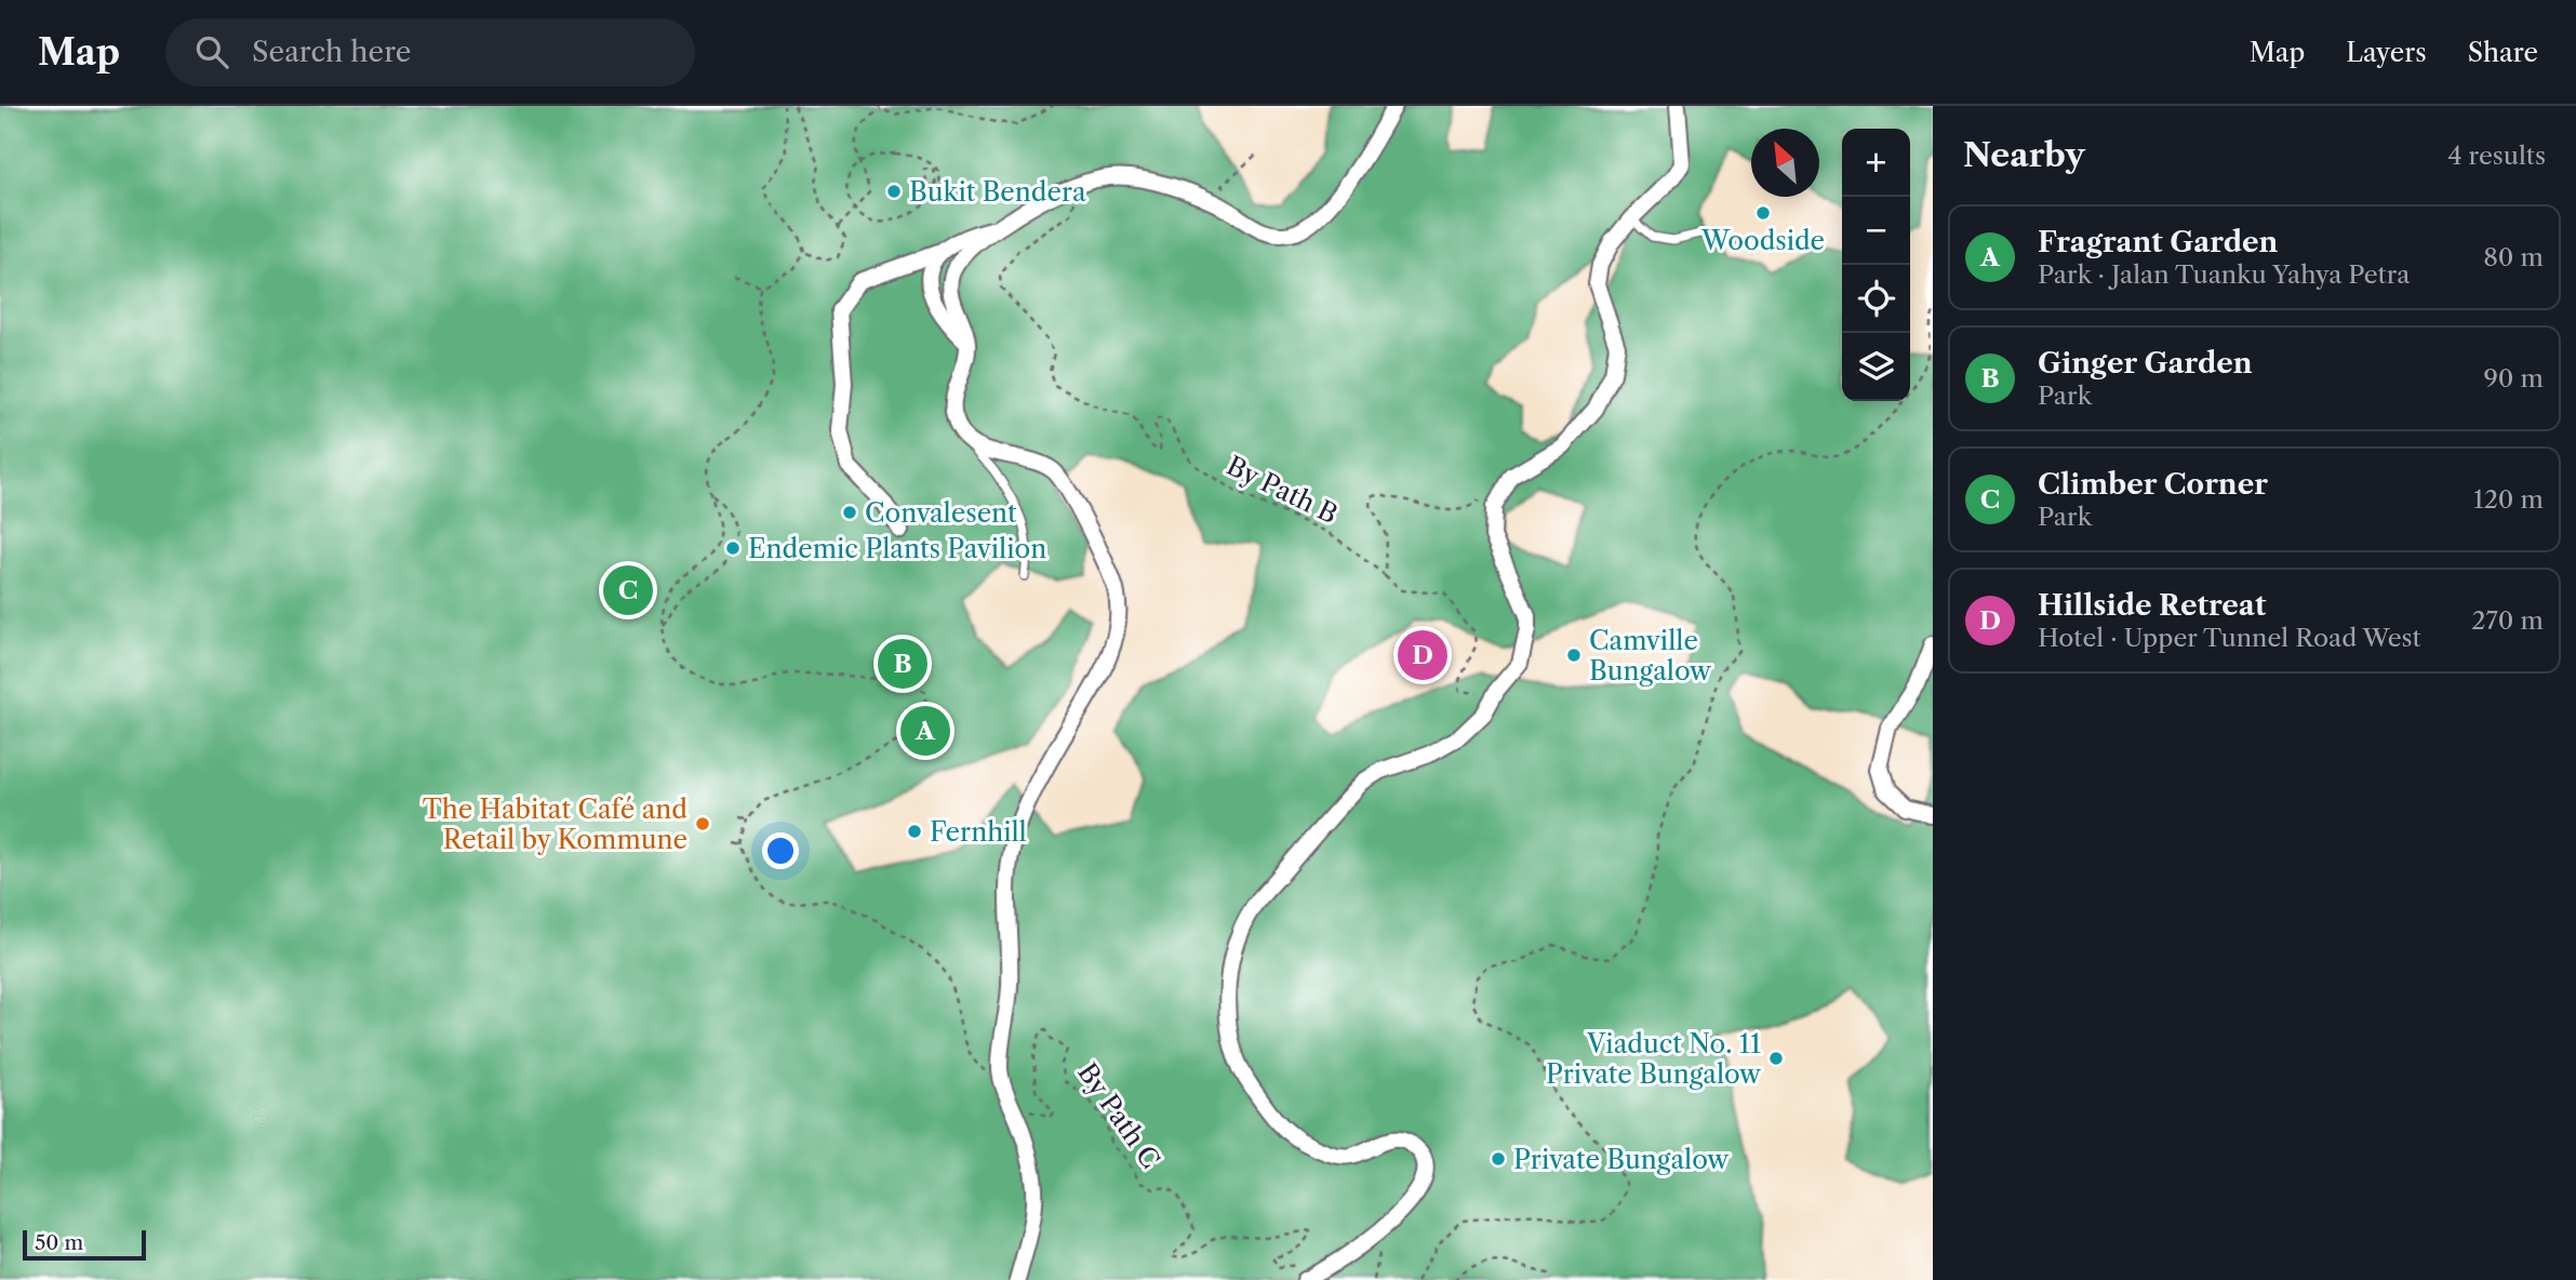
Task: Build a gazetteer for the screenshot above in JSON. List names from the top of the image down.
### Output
{
  "streets": {
    "path": ["By Path B", "By Path C"]
  },
  "places": [
    "Bukit Bendera",
    "Woodside",
    "Convalesent",
    "Endemic Plants Pavilion",
    "Camville Bungalow",
    "The Habitat Café and Retail by Kommune",
    "Fernhill",
    "Viaduct No. 11 Private Bungalow",
    "Private Bungalow"
  ],
  "scale_bar": "50 m",
  "north": "top left",
  "page": {
    "header": "Map",
    "search": "Search here",
    "nav": ["Map", "Layers", "Share"],
    "heading": ["Nearby", "4 results"],
    "map_buttons": ["+", "−"],
    "list": [
      {
        "mark": "A",
        "name": "Fragrant Garden",
        "note": "Park · Jalan Tuanku Yahya Petra",
        "value": "80 m"
      },
      {
        "mark": "B",
        "name": "Ginger Garden",
        "note": "Park",
        "value": "90 m"
      },
      {
        "mark": "C",
        "name": "Climber Corner",
        "note": "Park",
        "value": "120 m"
      },
      {
        "mark": "D",
        "name": "Hillside Retreat",
        "note": "Hotel · Upper Tunnel Road West",
        "value": "270 m"
      }
    ],
    "pins": [
      "C",
      "D",
      "B",
      "A"
    ],
    "scale": "50 m"
  }
}
